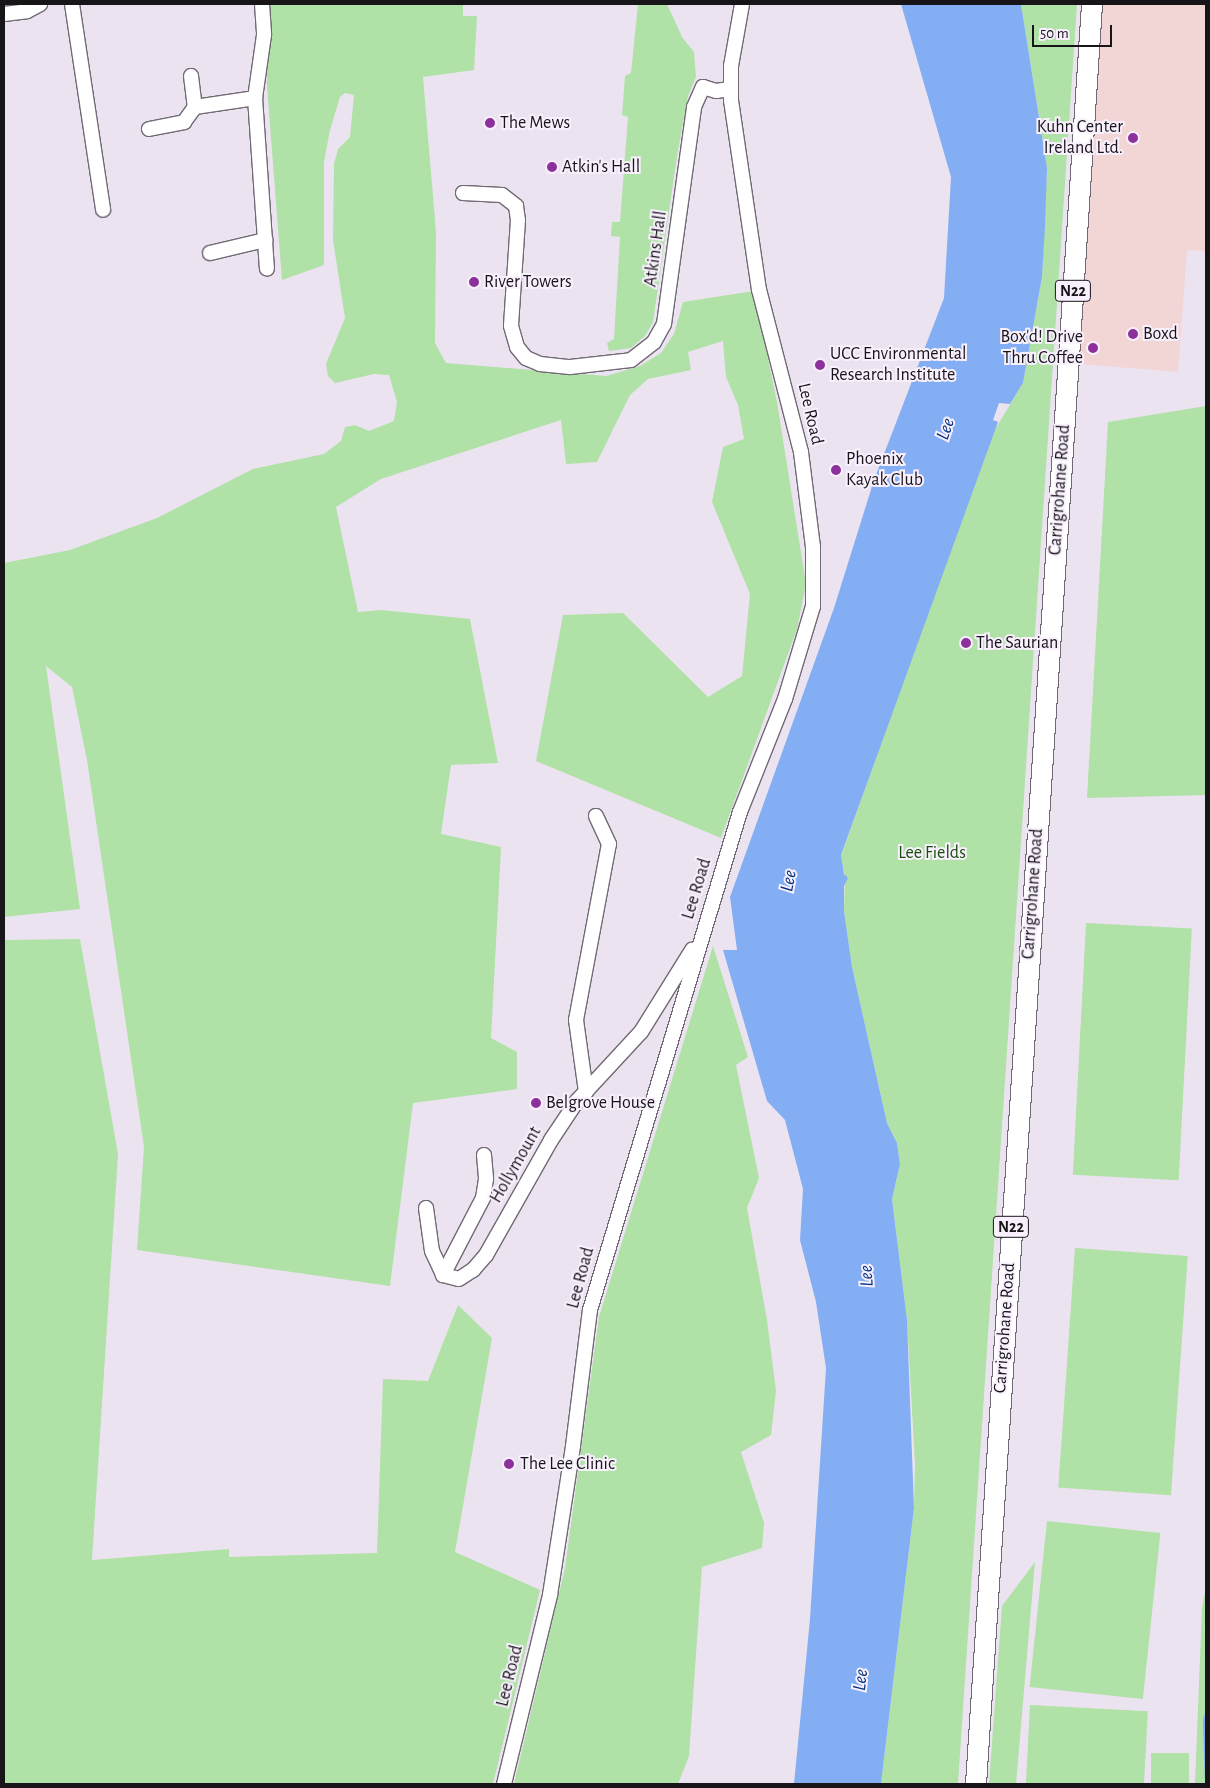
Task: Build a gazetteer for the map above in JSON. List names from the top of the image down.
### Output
{
  "streets": {
    "highway": ["N22", "Carrigrohane Road"],
    "street": ["Atkins Hall", "Lee Road", "Hollymount"]
  },
  "crossings": [
    ["Atkins Hall", "Lee Road"],
    ["Lee Road", "Hollymount"]
  ],
  "water": ["Lee"],
  "parks": ["Lee Fields"],
  "places": [
    "The Mews",
    "Kuhn Center Ireland Ltd.",
    "Atkin's Hall",
    "River Towers",
    "Boxd",
    "Box'd! Drive Thru Coffee",
    "UCC Environmental Research Institute",
    "Phoenix Kayak Club",
    "The Saurian",
    "Belgrove House",
    "The Lee Clinic"
  ],
  "scale_bar": "50 m"
}
